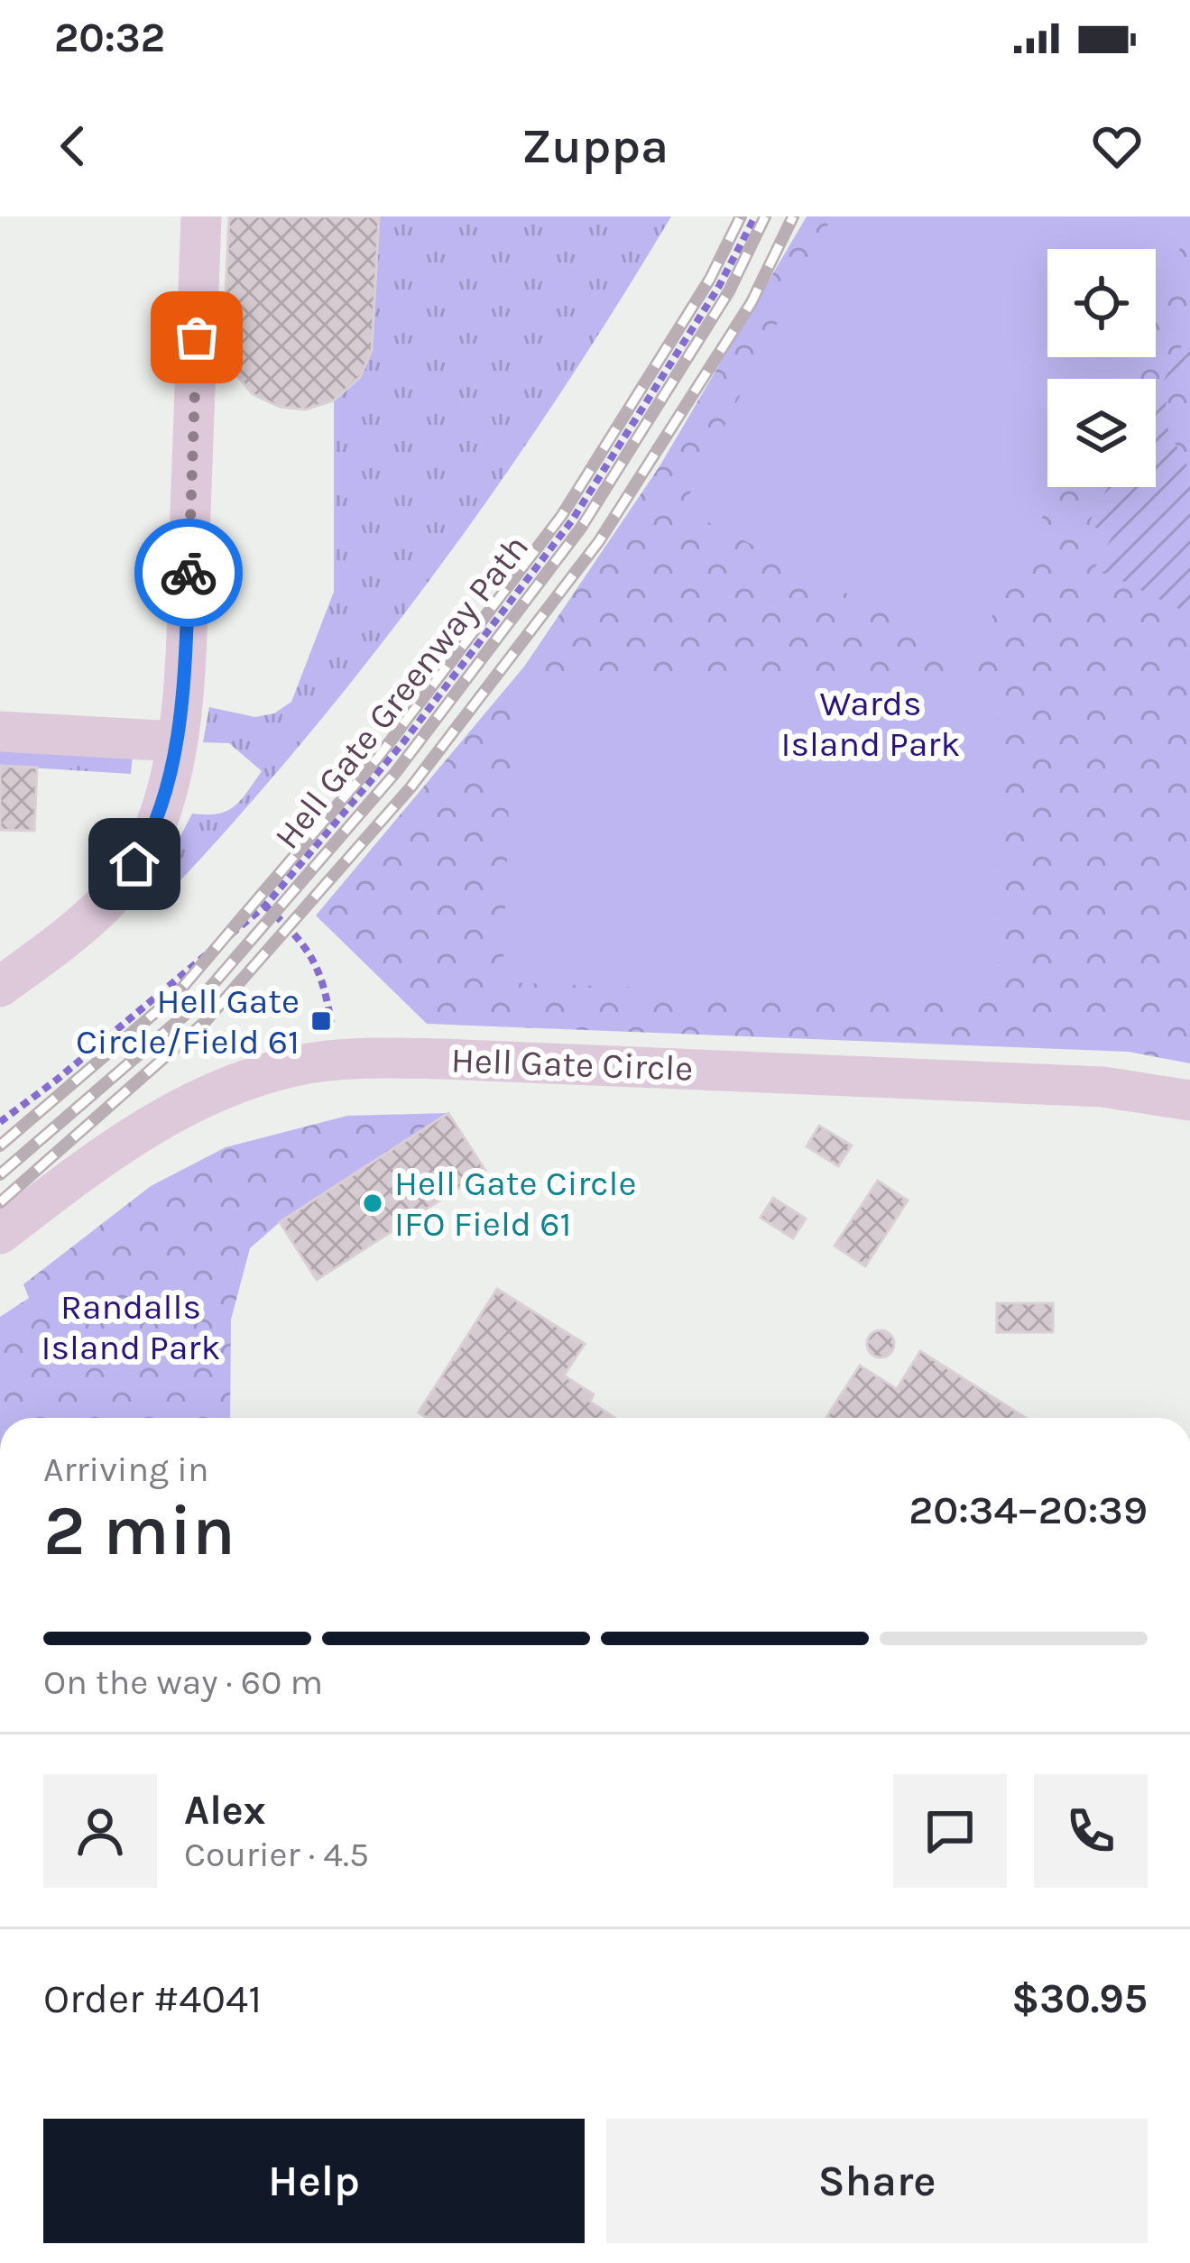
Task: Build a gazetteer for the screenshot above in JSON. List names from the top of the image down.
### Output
{
  "streets": {
    "street": ["Hell Gate Circle"],
    "path": ["Hell Gate Greenway Path"]
  },
  "parks": ["Wards Island Park", "Randalls Island Park"],
  "places": {
    "transit": ["Hell Gate Circle/Field 61"],
    "other": ["Hell Gate Circle IFO Field 61"]
  },
  "page": {
    "status": "20:32",
    "header": "Zuppa",
    "heading": ["2 min", "Arriving in", "20:34–20:39"],
    "panel": [
      "Alex",
      "Courier · 4.5",
      "Order #4041",
      "$30.95"
    ],
    "bar": "On the way · 60 m",
    "buttons": ["Help", "Share"]
  }
}
